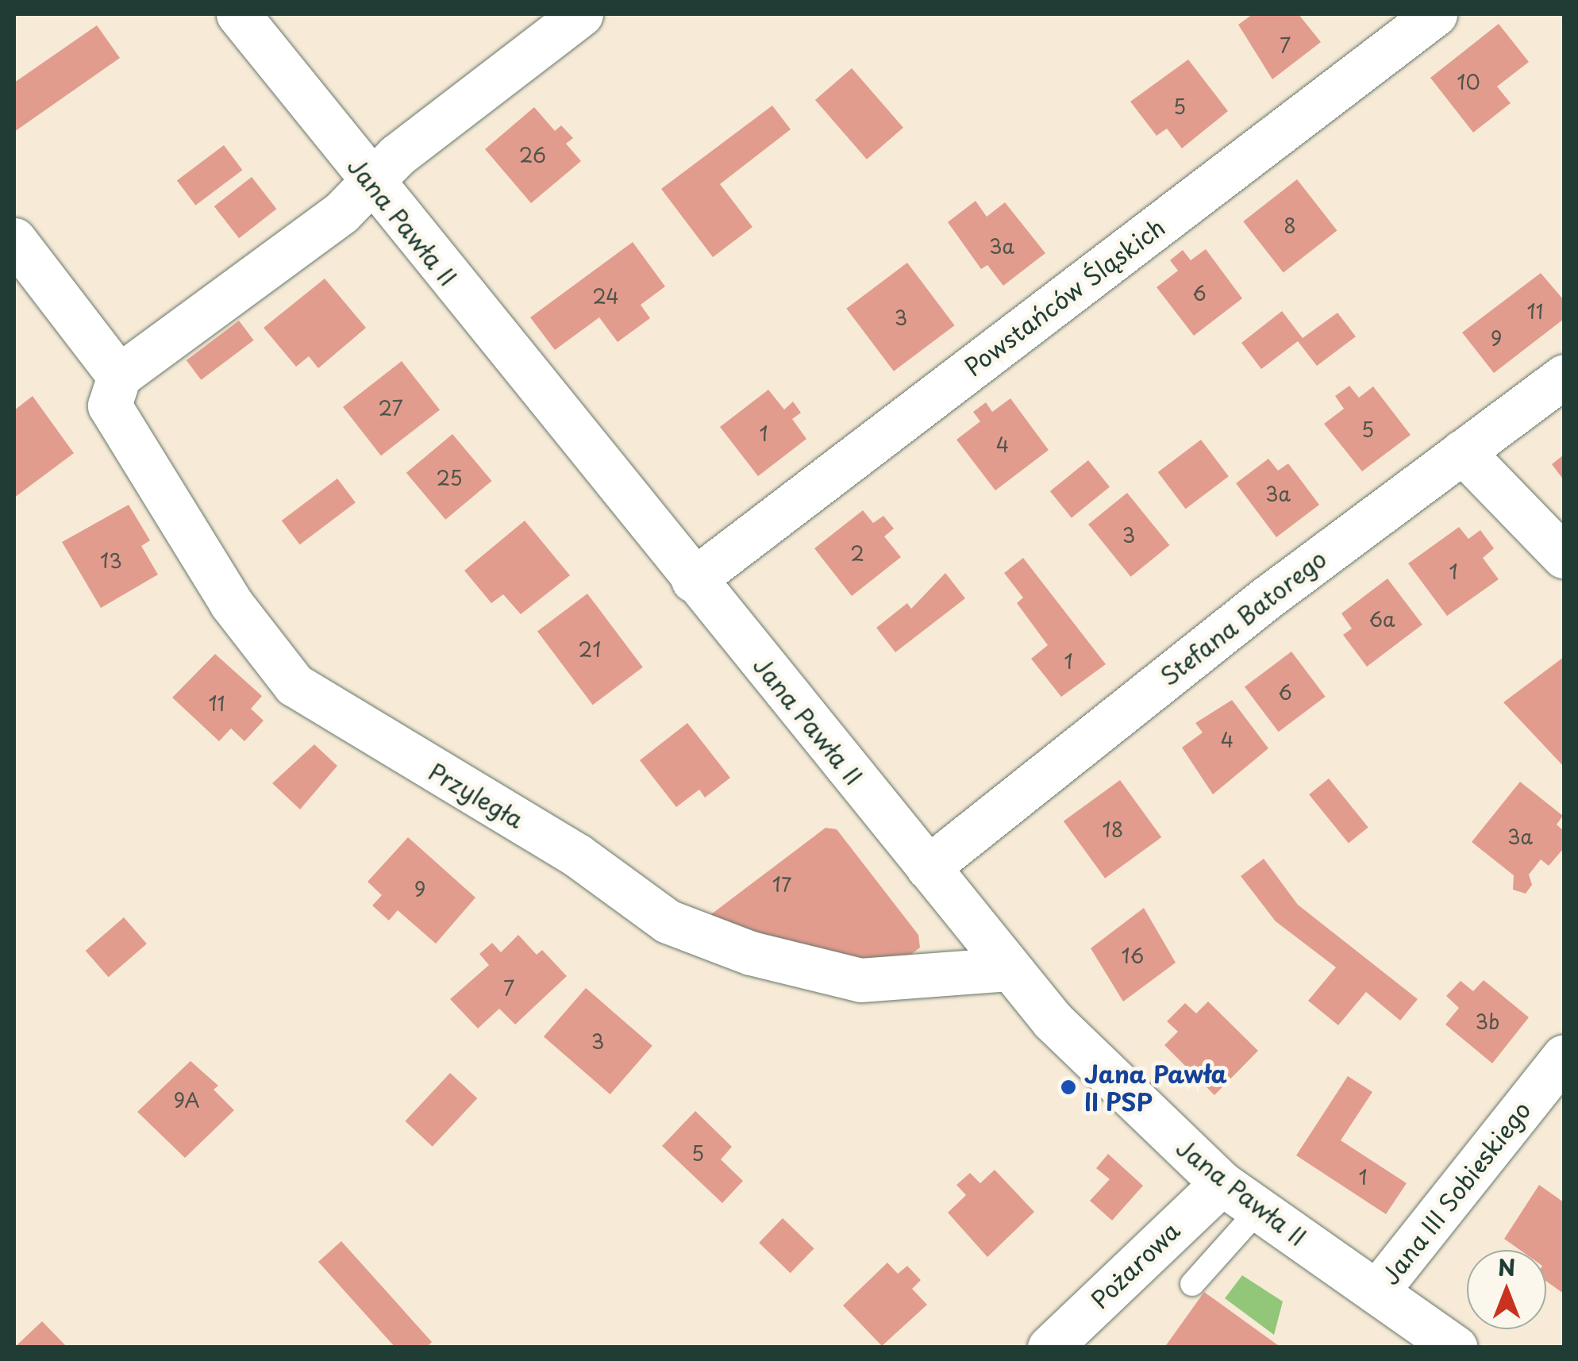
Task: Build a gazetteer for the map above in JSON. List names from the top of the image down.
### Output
{
  "streets": {
    "street": [
      "Jana Pawła II",
      "Powstańców Śląskich",
      "Stefana Batorego",
      "Przyległa",
      "Jana III Sobieskiego",
      "Pożarowa"
    ]
  },
  "crossings": [
    ["Jana Pawła II", "Powstańców Śląskich"],
    ["Jana Pawła II", "Stefana Batorego"],
    ["Jana Pawła II", "Przyległa"],
    ["Jana Pawła II", "Jana III Sobieskiego"],
    ["Jana Pawła II", "Pożarowa"]
  ],
  "places": ["Jana Pawła II PSP"],
  "house_numbers": [
    "7",
    "10",
    "5",
    "26",
    "8",
    "3a",
    "6",
    "24",
    "11",
    "3",
    "9",
    "27",
    "5",
    "1",
    "4",
    "25",
    "3a",
    "3",
    "2",
    "13",
    "1",
    "6a",
    "21",
    "1",
    "6",
    "11",
    "4",
    "18",
    "3a",
    "17",
    "9",
    "16",
    "7",
    "3b",
    "3",
    "9A",
    "5",
    "1"
  ],
  "north": "top"
}
